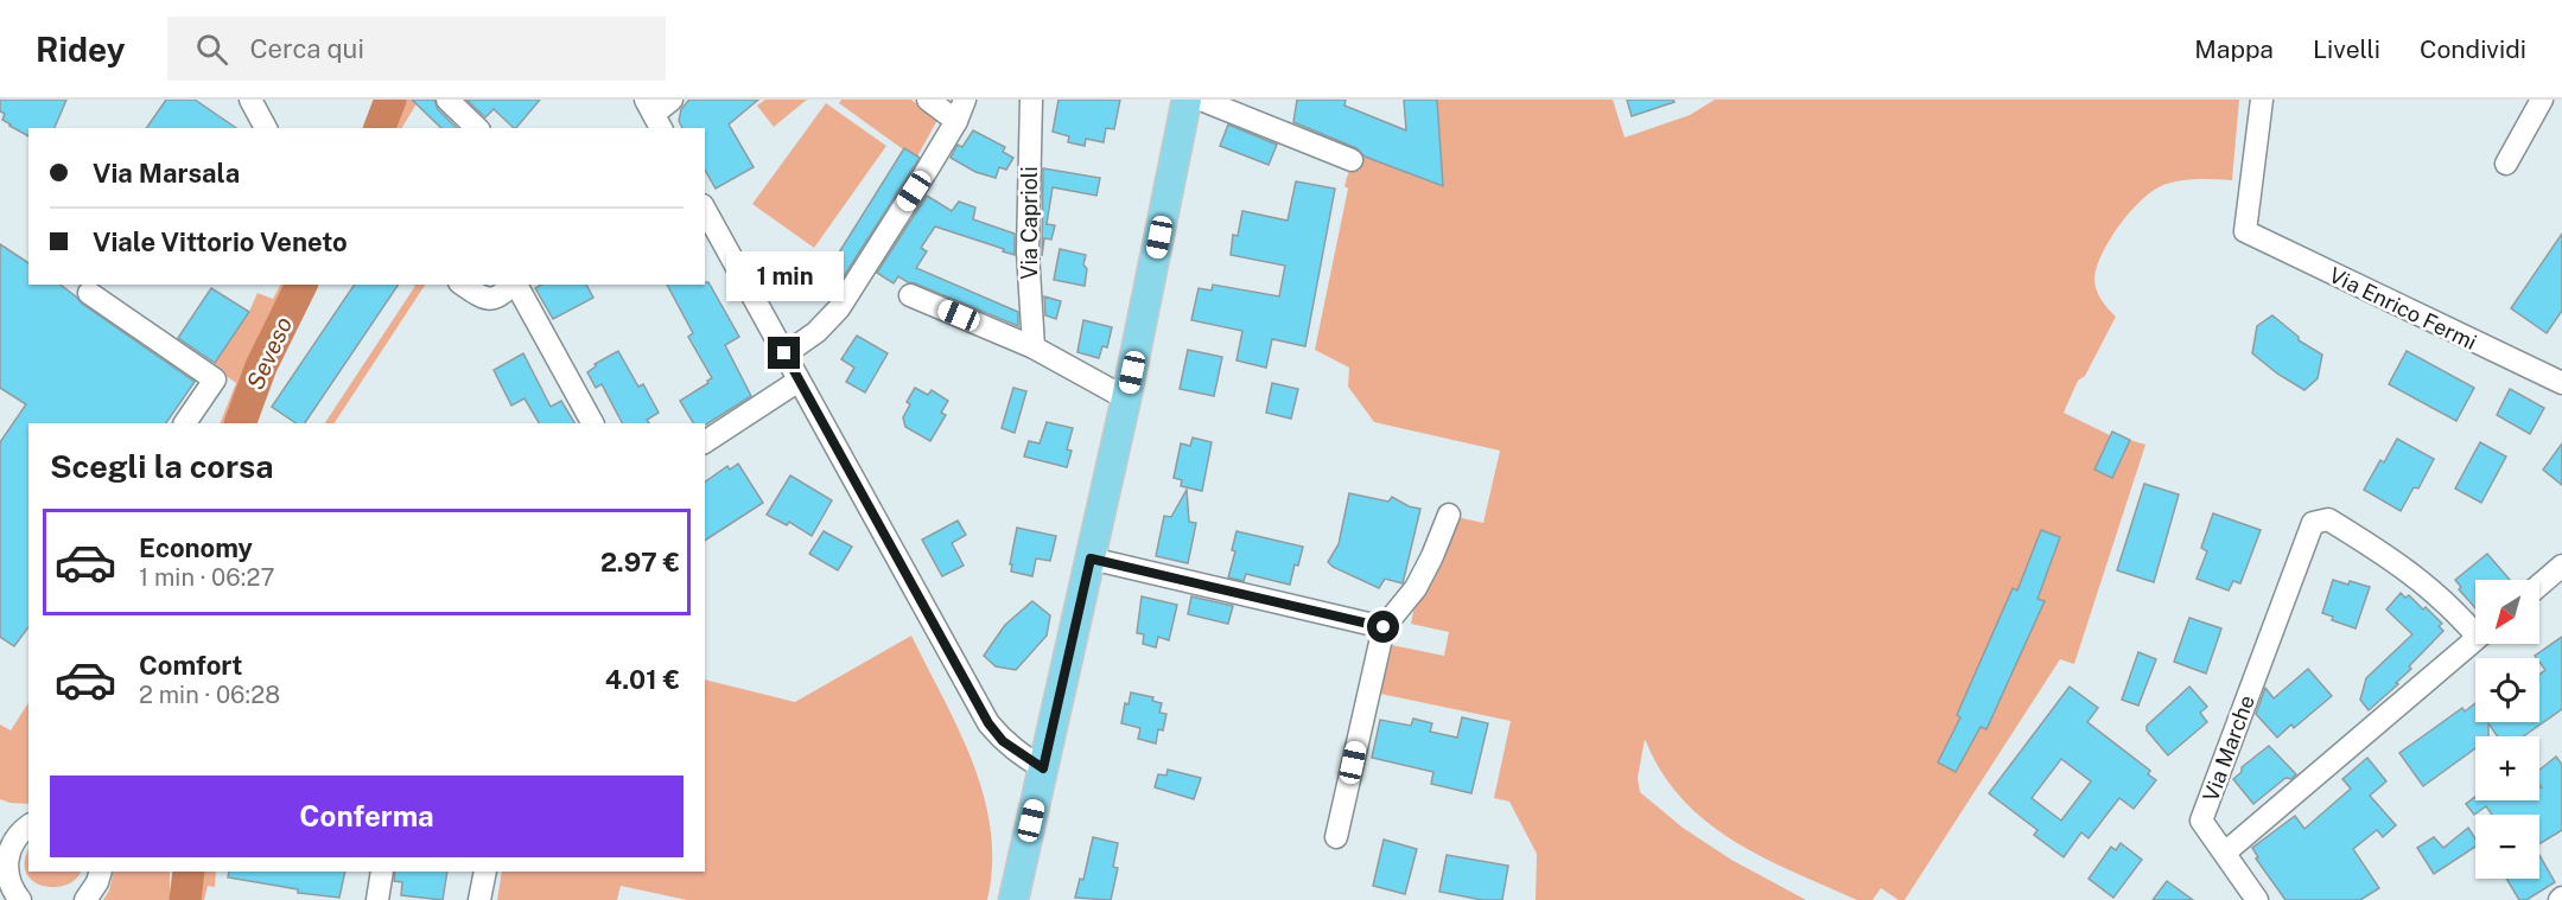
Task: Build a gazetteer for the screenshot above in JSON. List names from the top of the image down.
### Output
{
  "streets": {
    "street": ["Via Caprioli", "Via Enrico Fermi", "Via Marche"]
  },
  "water": ["Seveso"],
  "north": "bottom left",
  "page": {
    "header": "Ridey",
    "search": "Cerca qui",
    "nav": ["Mappa", "Livelli", "Condividi"],
    "banner": ["Via Marsala", "Viale Vittorio Veneto"],
    "bubble": "1 min",
    "heading": "Scegli la corsa",
    "list": [
      {
        "name": "Economy",
        "note": "1 min · 06:27",
        "value": "2.97 €"
      },
      {
        "name": "Comfort",
        "note": "2 min · 06:28",
        "value": "4.01 €"
      }
    ],
    "map_buttons": ["+", "−"],
    "buttons": "Conferma"
  }
}
